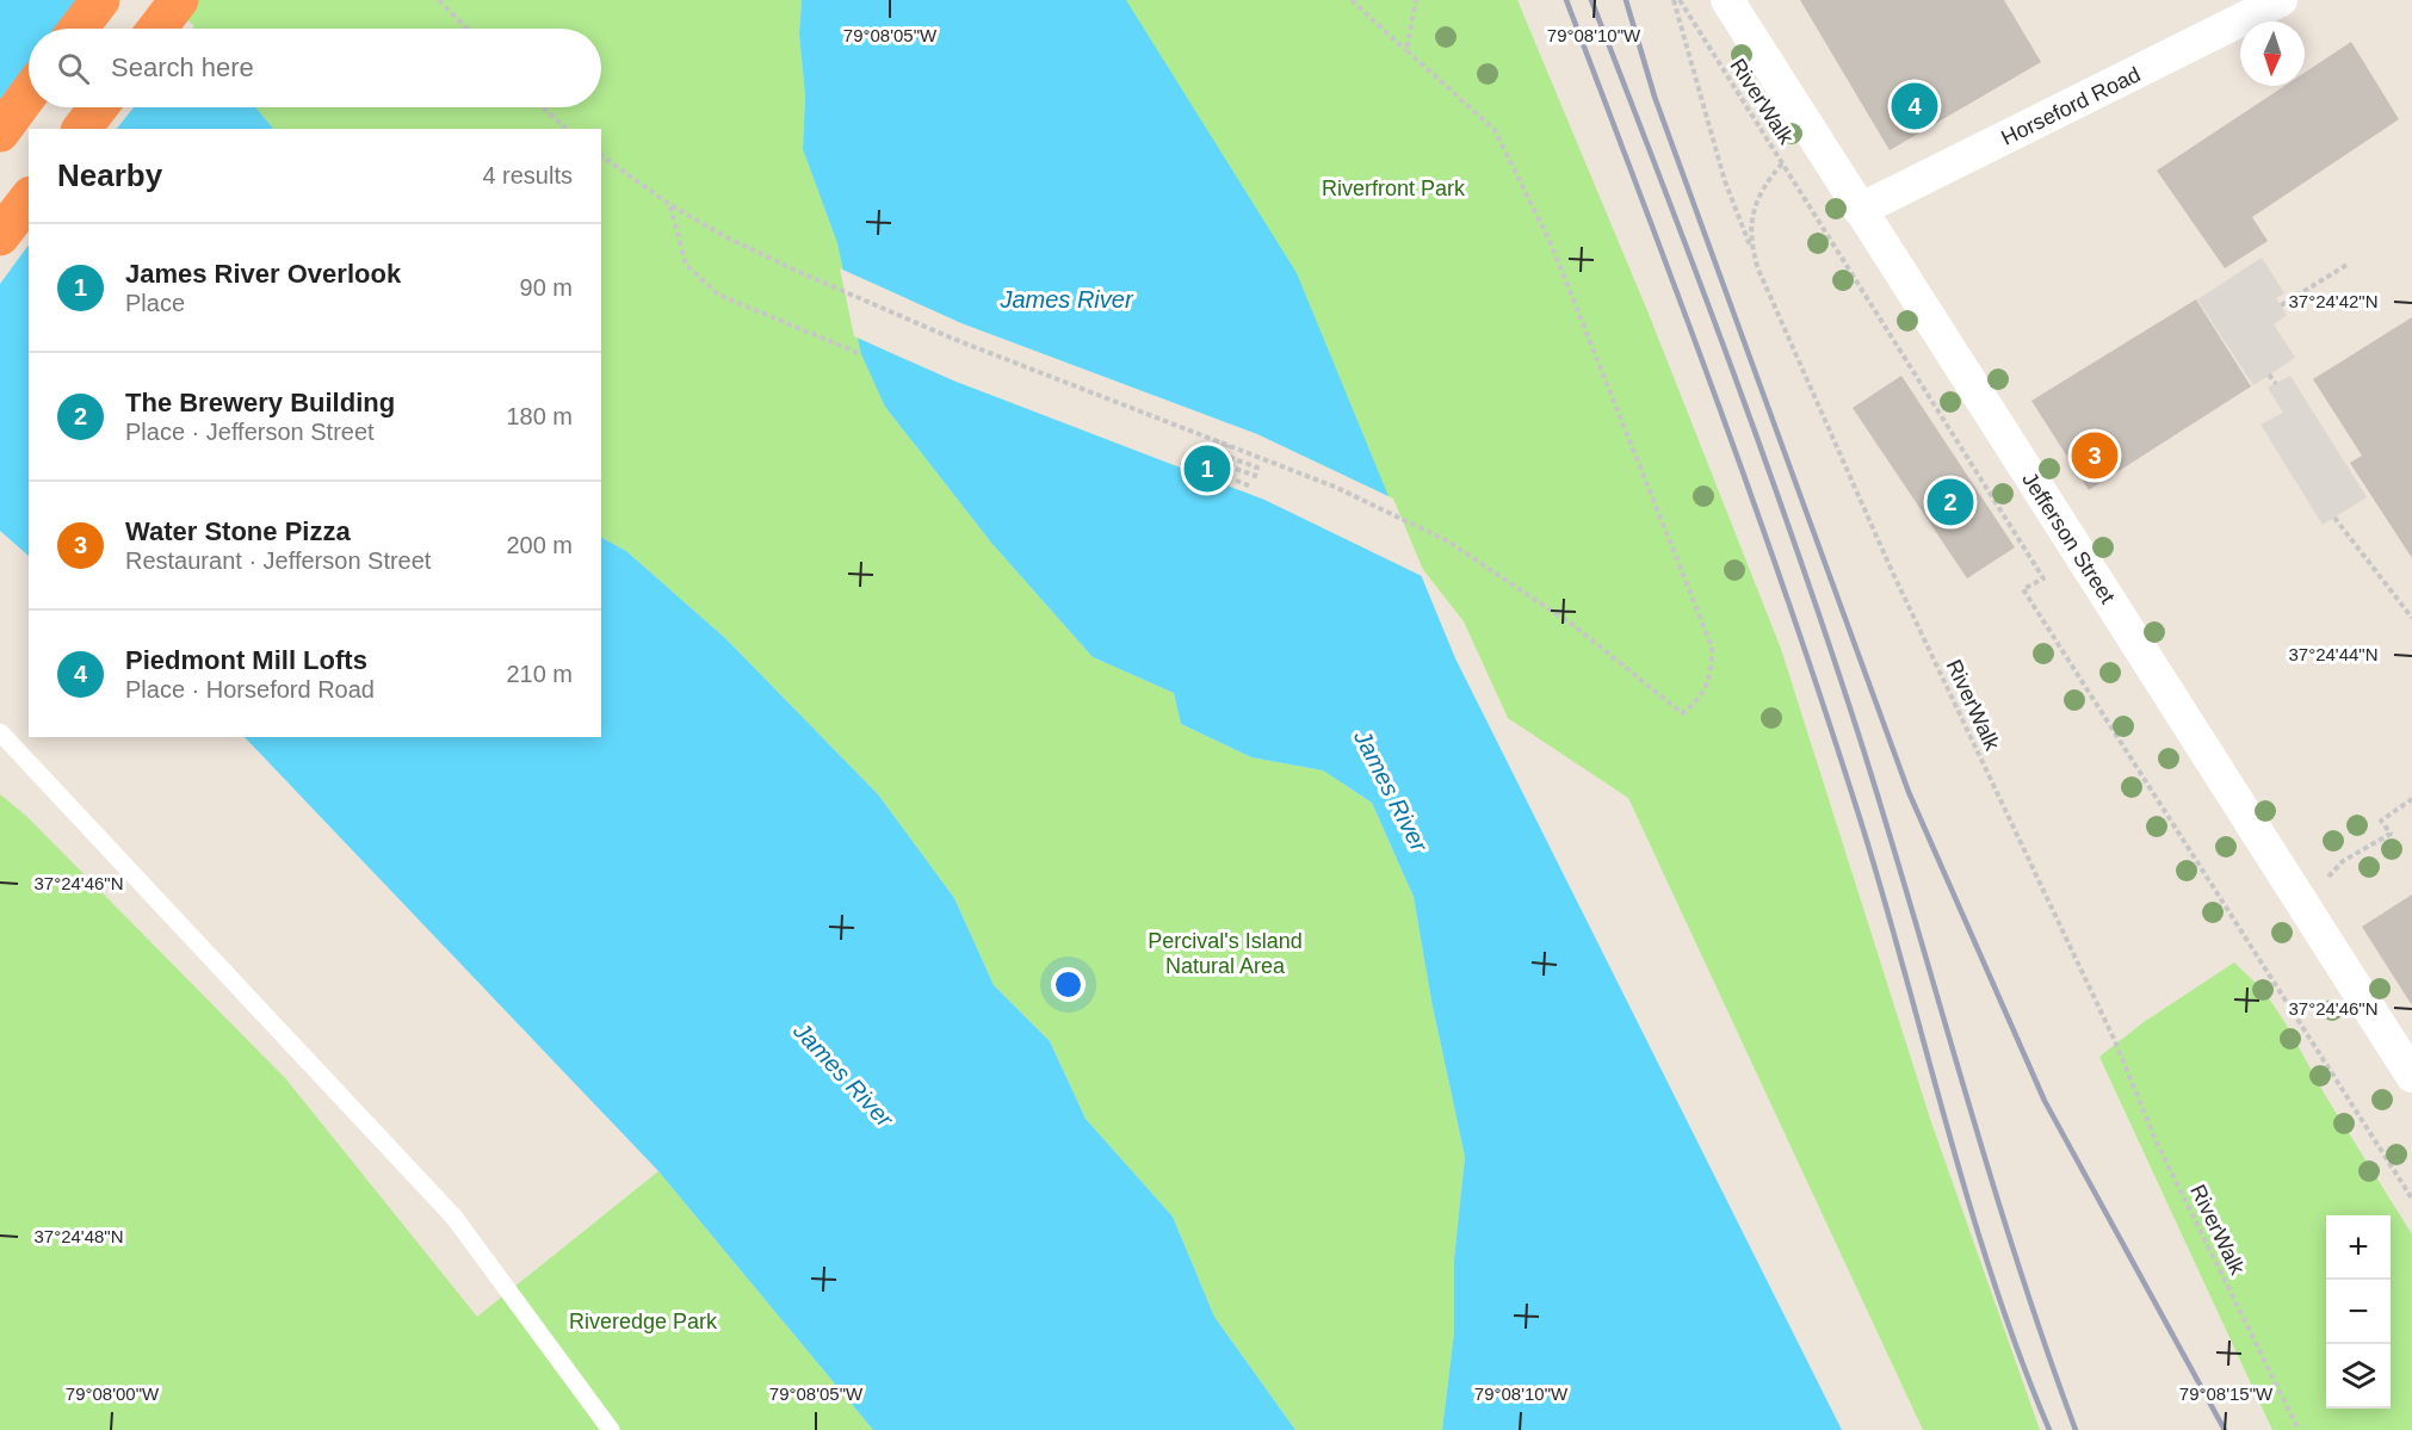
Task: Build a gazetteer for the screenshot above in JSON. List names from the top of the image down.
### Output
{
  "streets": {
    "street": ["Horseford Road", "Jefferson Street"],
    "path": ["RiverWalk"]
  },
  "crossings": [
    ["Horseford Road", "Jefferson Street"]
  ],
  "water": ["James River"],
  "parks": ["Riverfront Park", "Percival's Island Natural Area", "Riveredge Park"],
  "north": "bottom",
  "page": {
    "search": "Search here",
    "pins": [
      "4",
      "3",
      "1",
      "2"
    ],
    "heading": ["Nearby", "4 results"],
    "list": [
      {
        "mark": "1",
        "name": "James River Overlook",
        "note": "Place",
        "value": "90 m"
      },
      {
        "mark": "2",
        "name": "The Brewery Building",
        "note": "Place · Jefferson Street",
        "value": "180 m"
      },
      {
        "mark": "3",
        "name": "Water Stone Pizza",
        "note": "Restaurant · Jefferson Street",
        "value": "200 m"
      },
      {
        "mark": "4",
        "name": "Piedmont Mill Lofts",
        "note": "Place · Horseford Road",
        "value": "210 m"
      }
    ],
    "map_buttons": ["+", "−"]
  },
  "coordinates": [
    "79°08'05\"W",
    "79°08'10\"W",
    "37°24'42\"N",
    "37°24'44\"N",
    "37°24'46\"N",
    "37°24'48\"N",
    "79°08'00\"W",
    "79°08'15\"W"
  ]
}
